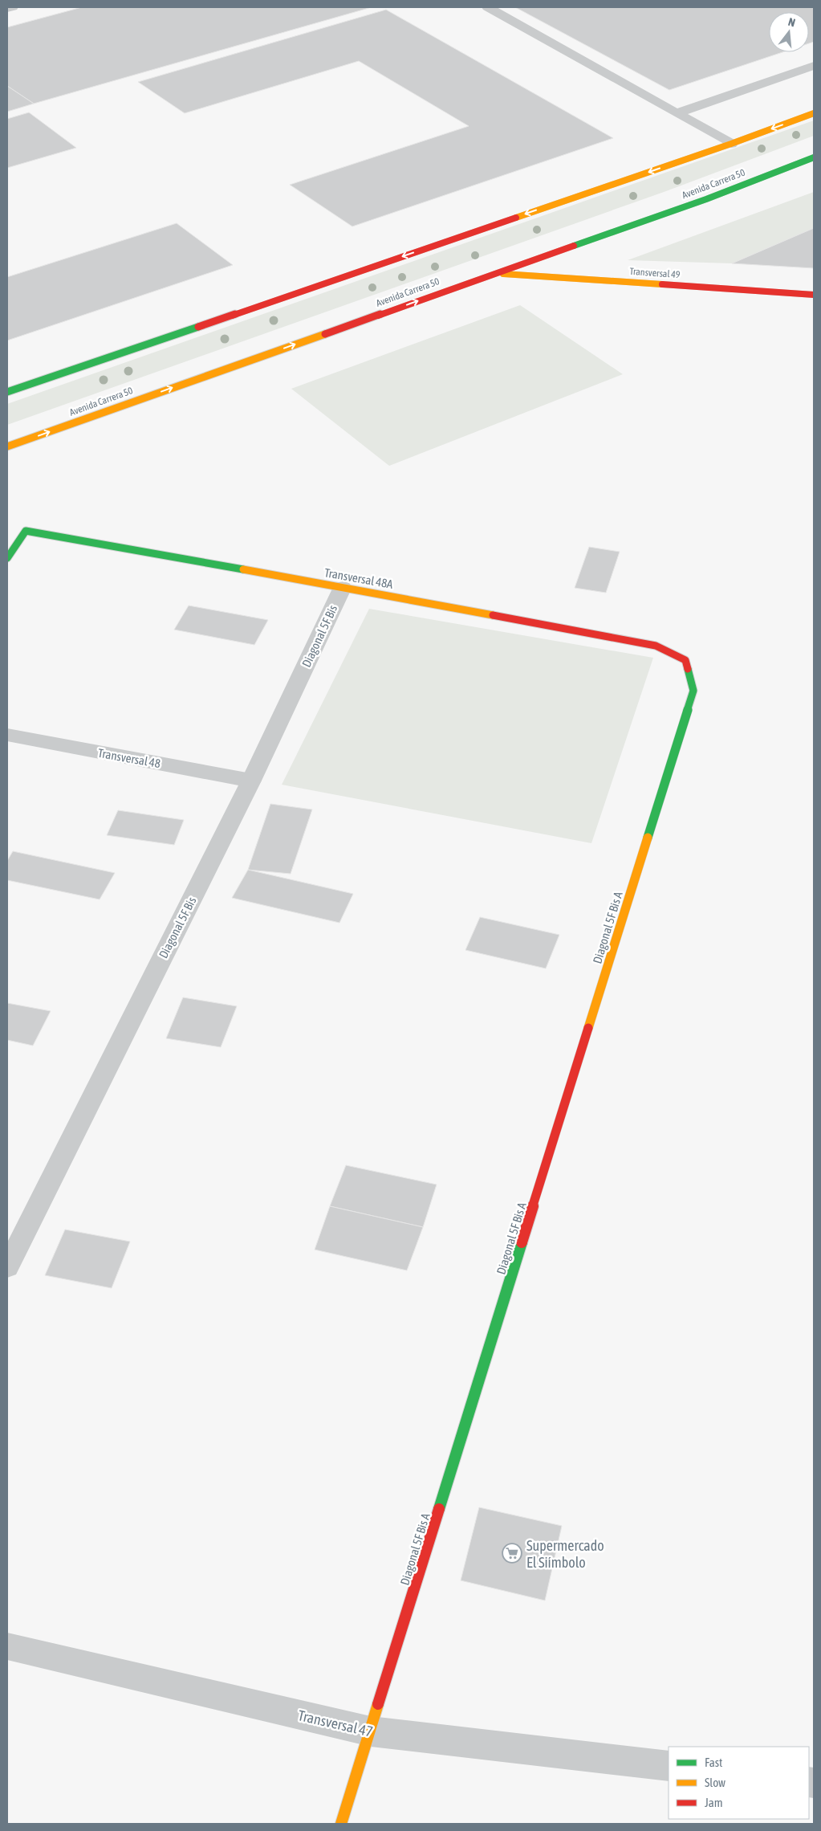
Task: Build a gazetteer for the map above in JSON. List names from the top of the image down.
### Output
{
  "streets": {
    "main road": [
      "Avenida Carrera 50",
      "Transversal 49",
      "Transversal 48A",
      "Diagonal 5F Bis A"
    ],
    "street": ["Diagonal 5F Bis", "Transversal 48", "Transversal 47"]
  },
  "crossings": [
    ["Avenida Carrera 50", "Transversal 49"],
    ["Transversal 48A", "Diagonal 5F Bis"],
    ["Transversal 48A", "Diagonal 5F Bis A"],
    ["Diagonal 5F Bis", "Transversal 48"],
    ["Diagonal 5F Bis A", "Transversal 47"]
  ],
  "places": {
    "supermarket": ["Supermercado El Siímbolo"]
  },
  "legend": ["Fast", "Slow", "Jam"],
  "north": "top"
}
